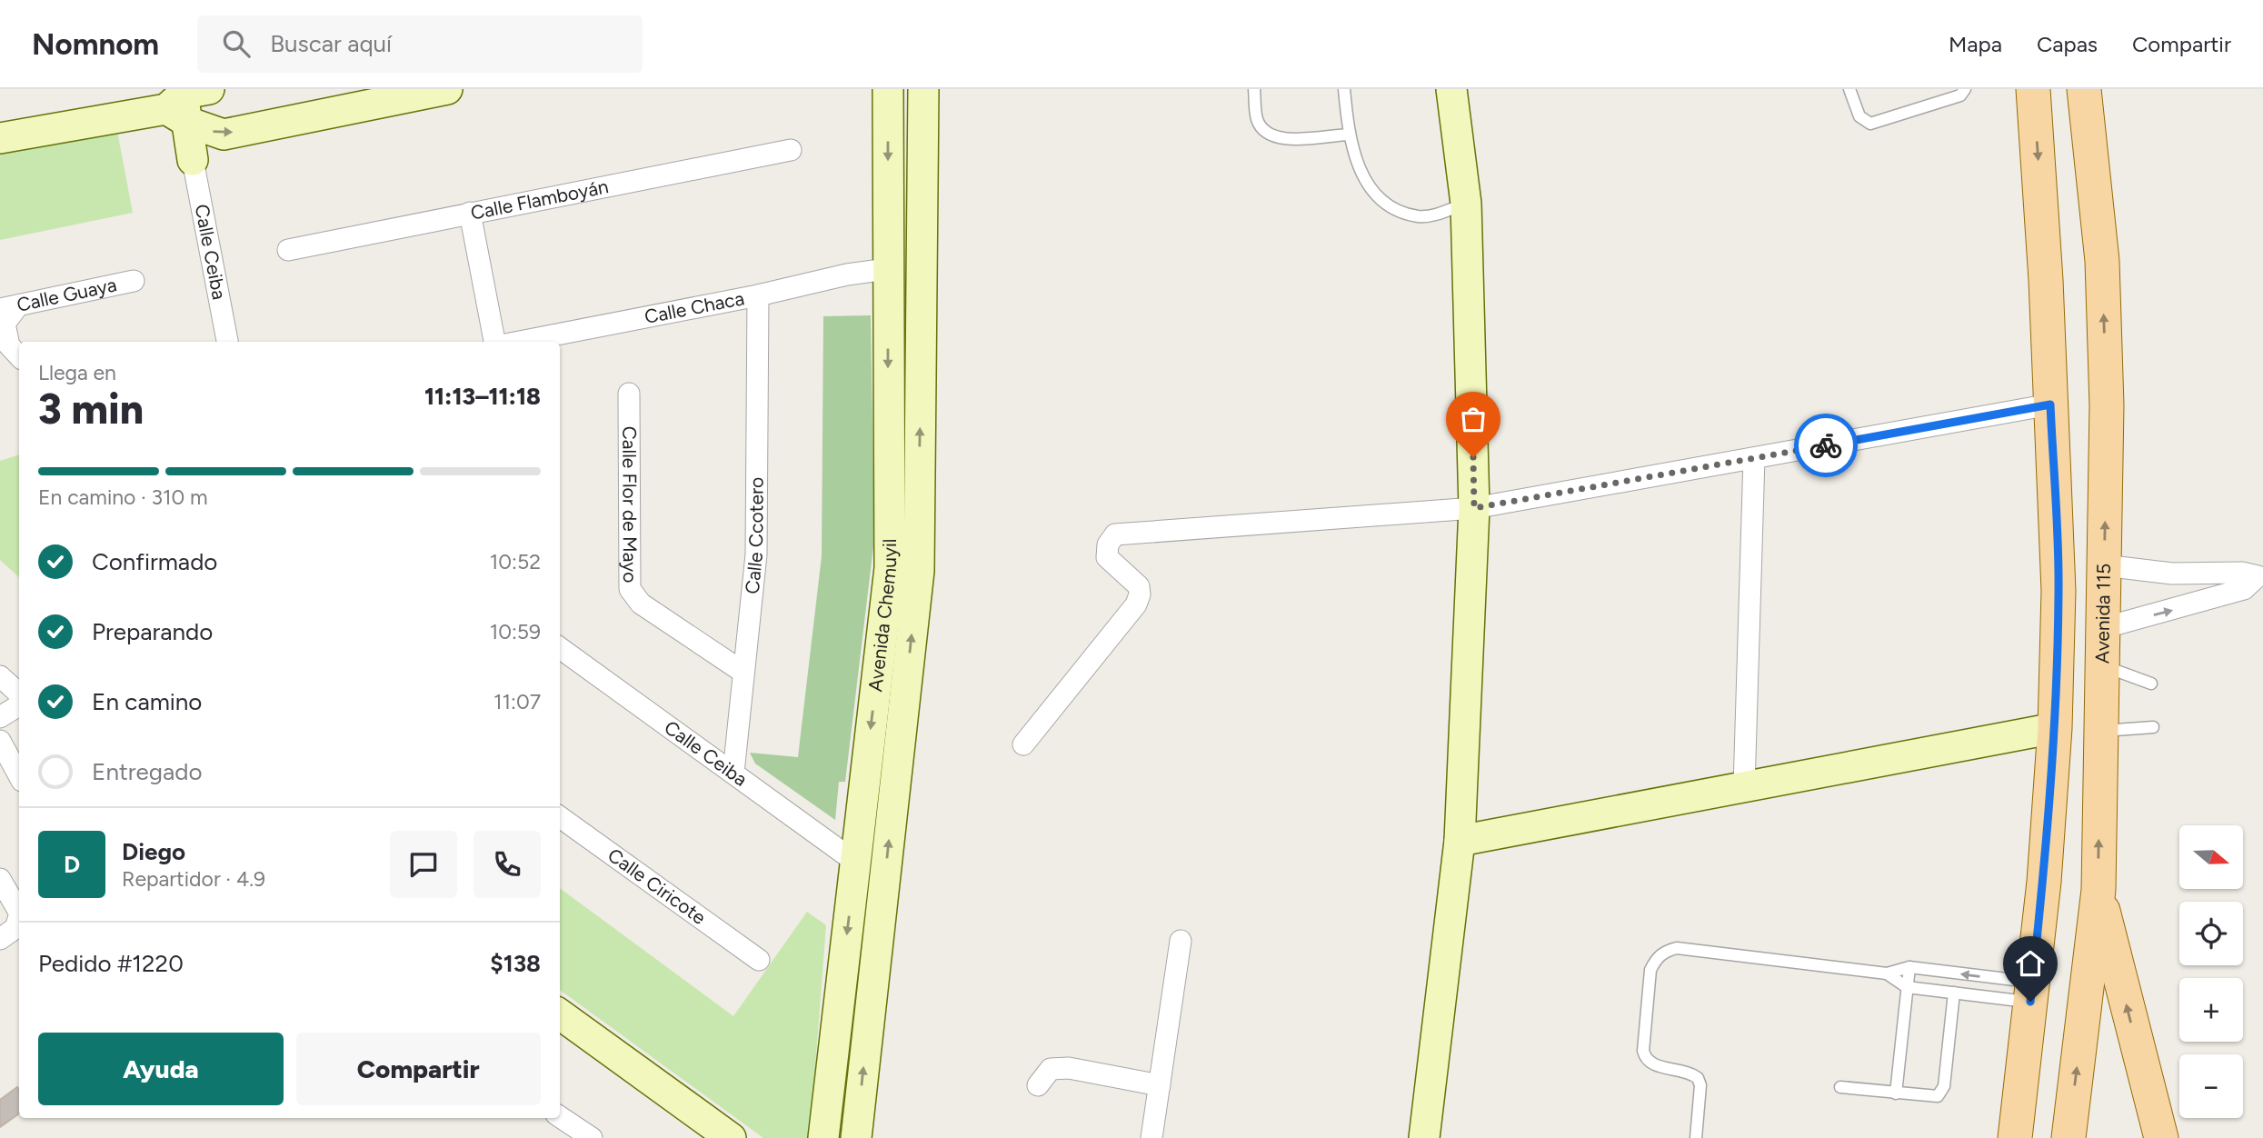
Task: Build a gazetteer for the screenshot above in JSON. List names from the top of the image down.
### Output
{
  "streets": {
    "main road": ["Avenida 115", "Avenida Chemuyil"],
    "street": [
      "Calle Flamboyán",
      "Calle Ceiba",
      "Calle Guaya",
      "Calle Chaca",
      "Calle Flor de Mayo",
      "Calle Ccotero",
      "Calle Ciricote"
    ]
  },
  "crossings": [
    ["Calle Ceiba", "Calle Ccotero"],
    ["Calle Ceiba", "Avenida Chemuyil"],
    ["Calle Chaca", "Calle Ccotero"],
    ["Calle Chaca", "Avenida Chemuyil"],
    ["Calle Flor de Mayo", "Calle Ccotero"]
  ],
  "north": "right",
  "page": {
    "header": "Nomnom",
    "search": "Buscar aquí",
    "nav": ["Mapa", "Capas", "Compartir"],
    "heading": ["3 min", "Llega en", "11:13–11:18"],
    "panel": [
      "Diego",
      "Repartidor · 4.9",
      "Pedido #1220",
      "$138"
    ],
    "bar": "En camino · 310 m",
    "list": [
      ["Confirmado", "10:52"],
      ["Preparando", "10:59"],
      ["En camino", "11:07"],
      "Entregado"
    ],
    "map_buttons": ["+", "−"],
    "round": "D",
    "buttons": ["Ayuda", "Compartir"]
  }
}
